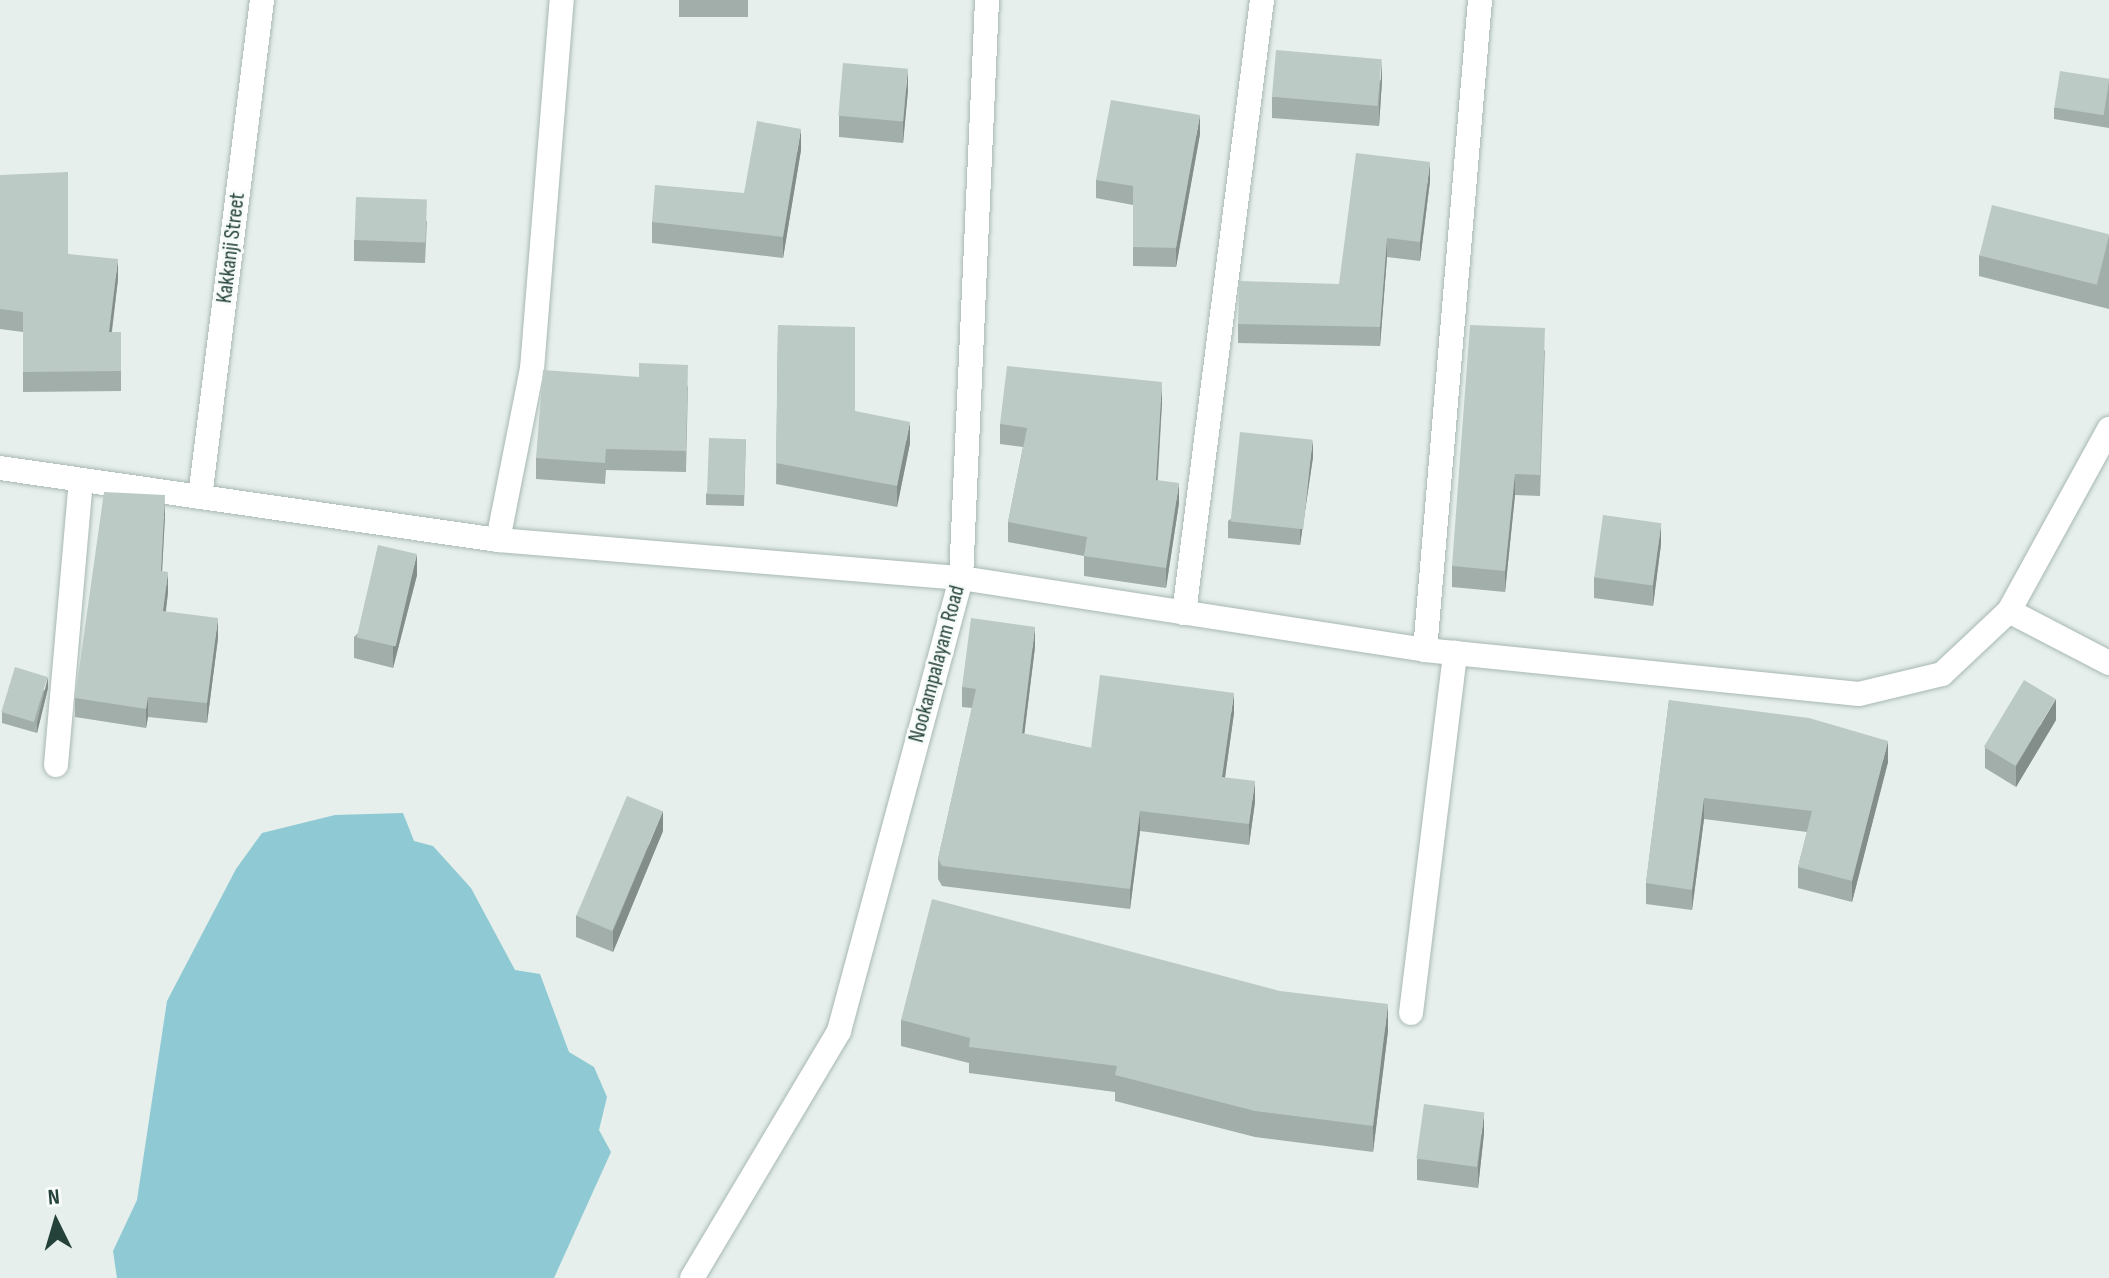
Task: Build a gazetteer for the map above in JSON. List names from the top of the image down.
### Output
{
  "streets": {
    "street": ["Kakkanji Street", "Nookampalayam Road"]
  },
  "north": "top"
}
